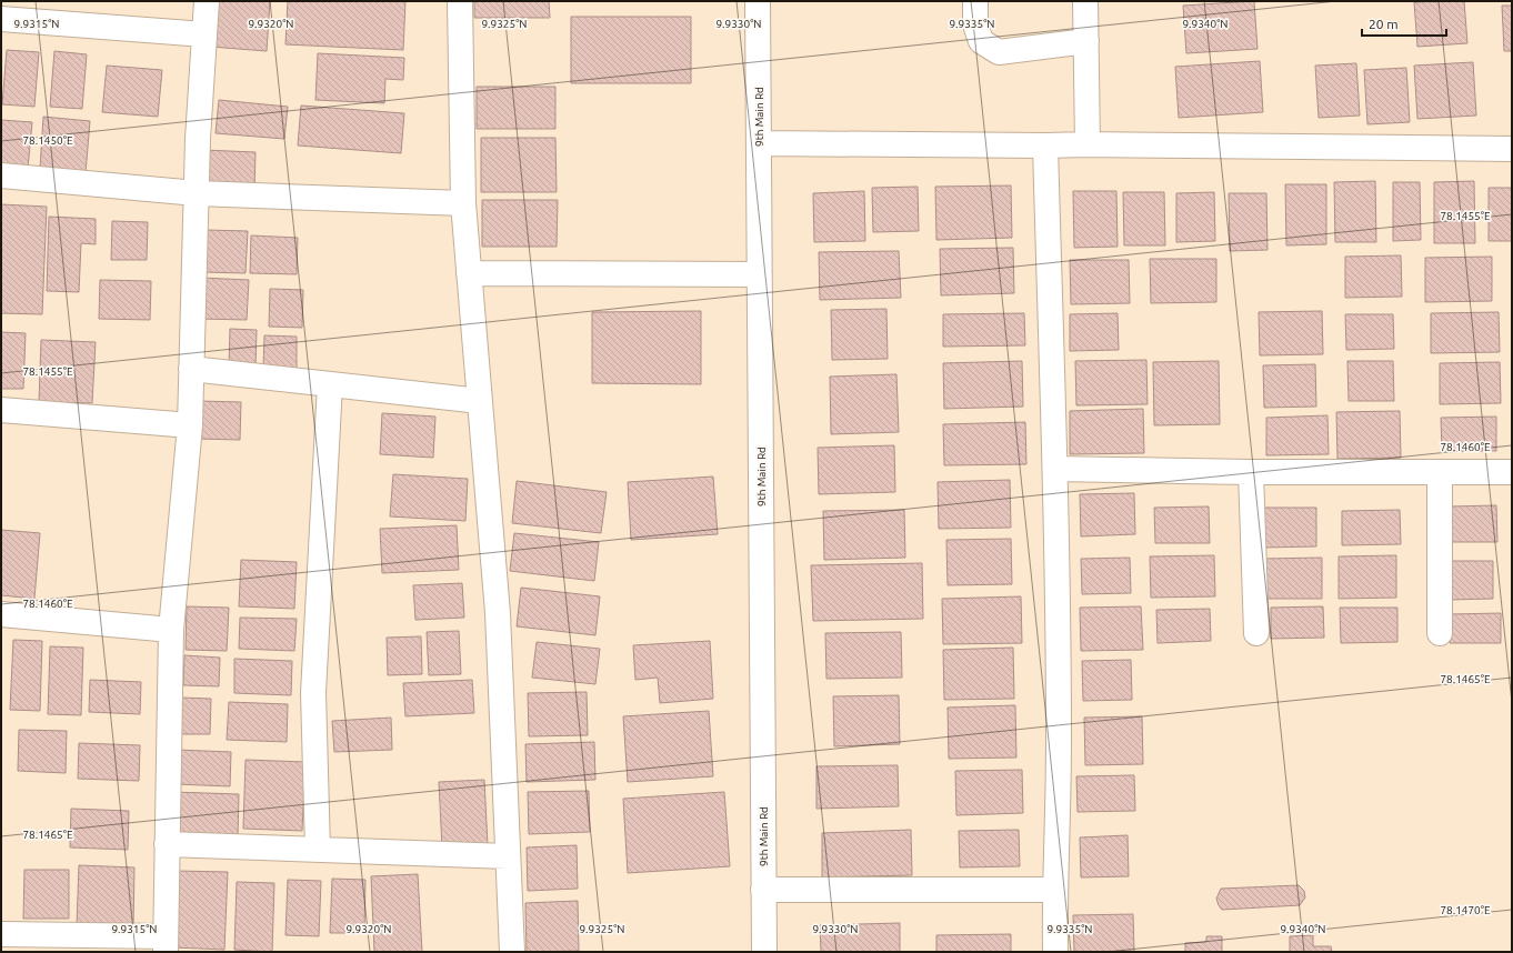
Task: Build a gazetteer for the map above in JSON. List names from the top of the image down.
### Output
{
  "streets": {
    "street": ["9th Main Rd"]
  },
  "scale_bar": "20 m",
  "coordinates": [
    "9.9315°N",
    "9.9320°N",
    "9.9325°N",
    "9.9330°N",
    "9.9335°N",
    "9.9340°N",
    "78.1450°E",
    "78.1455°E",
    "78.1460°E",
    "78.1465°E",
    "78.1470°E"
  ]
}
